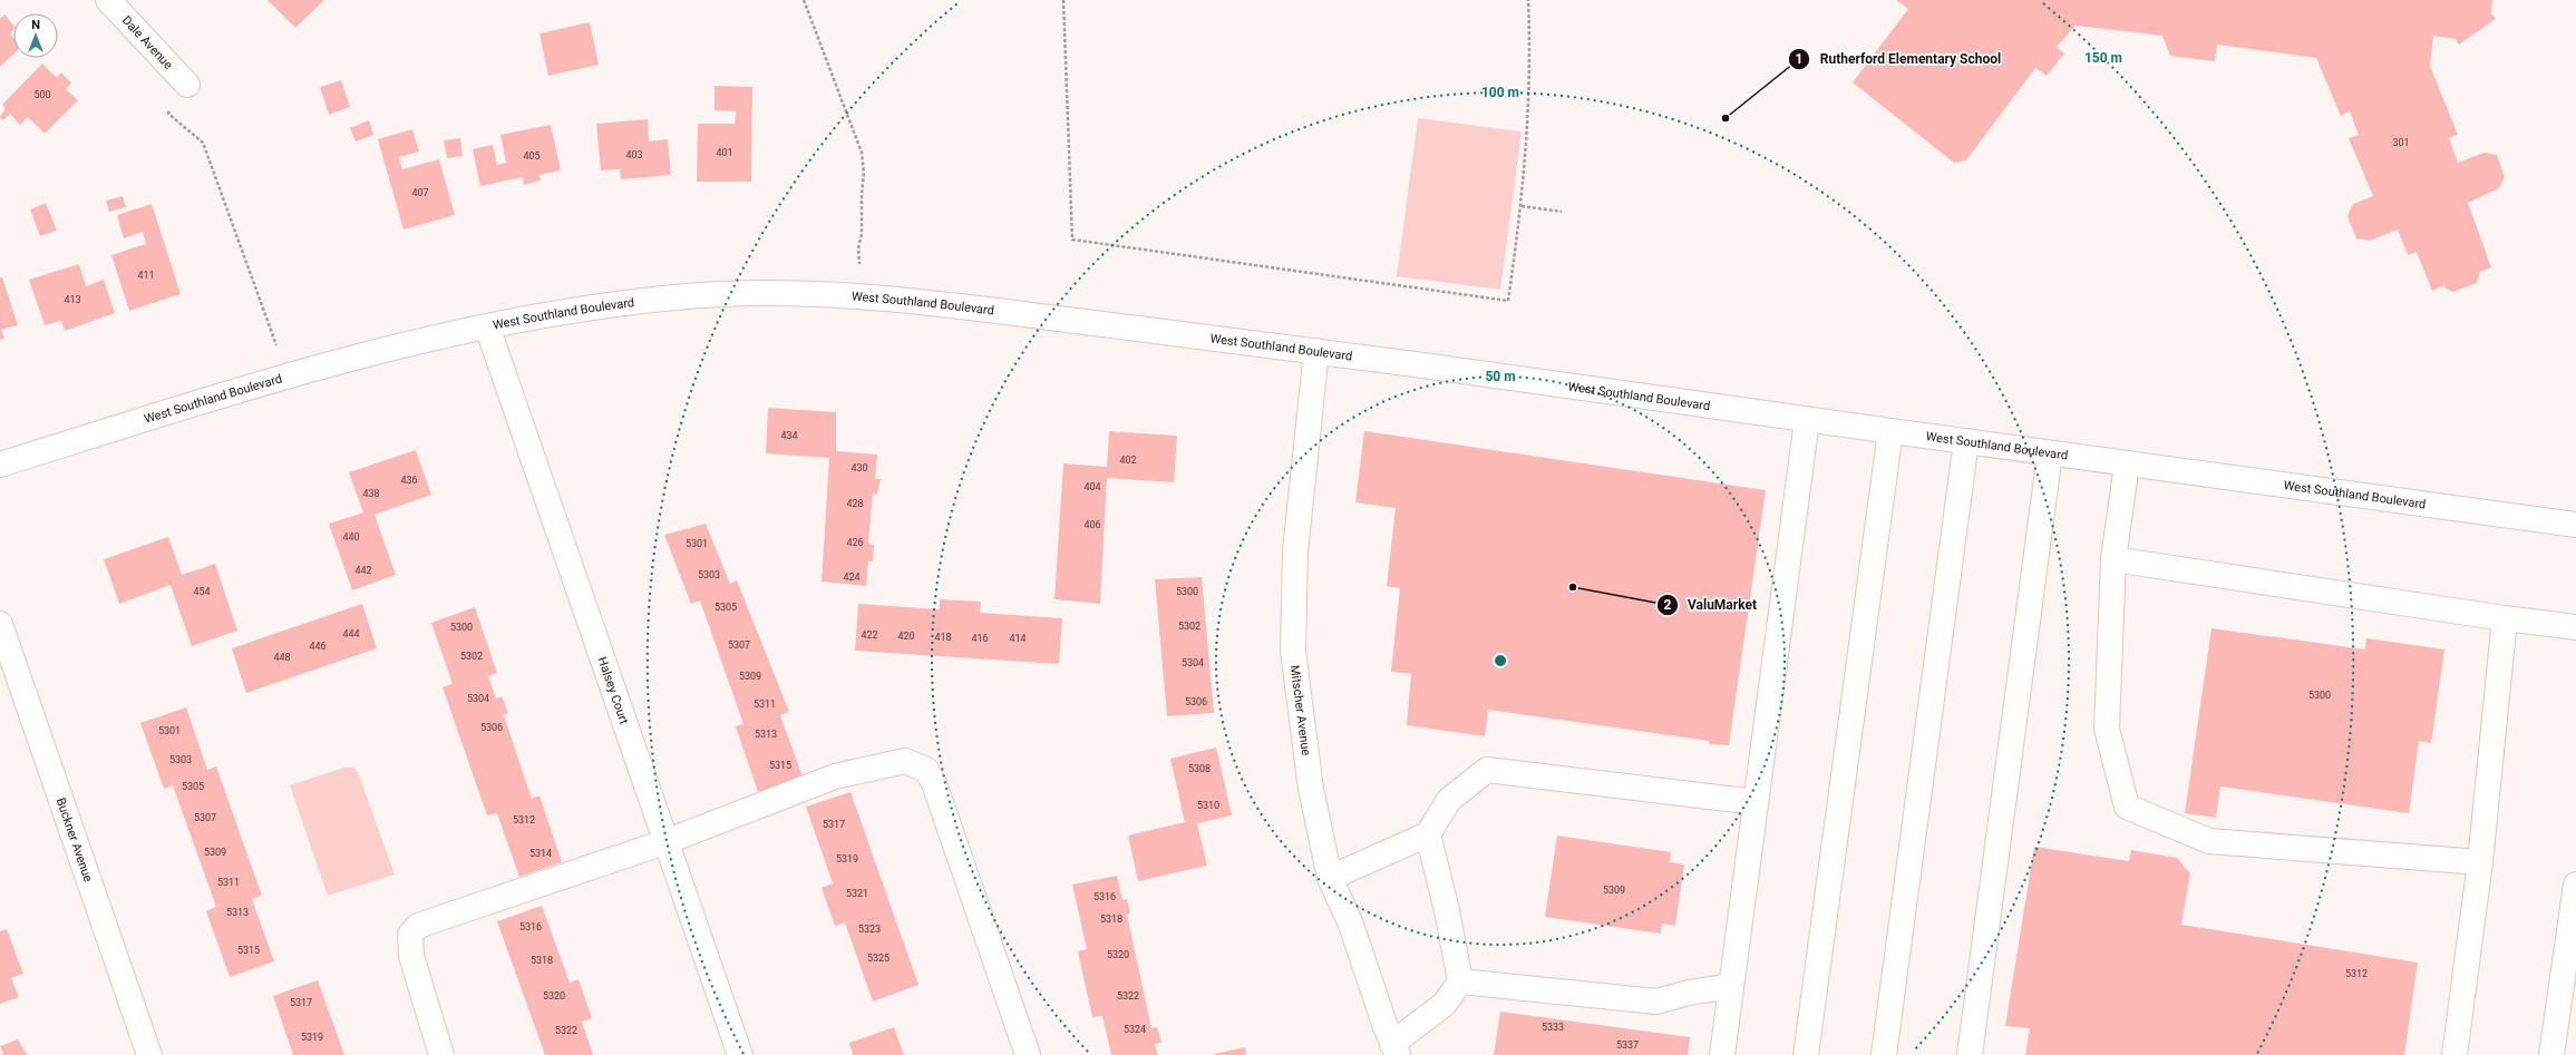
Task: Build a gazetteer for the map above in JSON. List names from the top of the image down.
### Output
{
  "streets": {
    "street": [
      "Dale Avenue",
      "West Southland Boulevard",
      "Halsey Court",
      "Mitscher Avenue",
      "Buckner Avenue"
    ]
  },
  "crossings": [
    ["West Southland Boulevard", "Halsey Court"],
    ["West Southland Boulevard", "Mitscher Avenue"]
  ],
  "places": ["Rutherford Elementary School", "ValuMarket"],
  "house_numbers": [
    "500",
    "301",
    "401",
    "403",
    "405",
    "407",
    "411",
    "413",
    "434",
    "402",
    "430",
    "436",
    "404",
    "438",
    "428",
    "406",
    "440",
    "426",
    "5301",
    "442",
    "5303",
    "424",
    "454",
    "5300",
    "5305",
    "5302",
    "5300",
    "444",
    "422",
    "420",
    "418",
    "416",
    "414",
    "5307",
    "446",
    "5302",
    "448",
    "5304",
    "5309",
    "5300",
    "5304",
    "5306",
    "5311",
    "5306",
    "5301",
    "5313",
    "5303",
    "5315",
    "5308",
    "5305",
    "5310",
    "5307",
    "5312",
    "5317",
    "5309",
    "5314",
    "5319",
    "5311",
    "5309",
    "5321",
    "5316",
    "5313",
    "5318",
    "5316",
    "5323",
    "5315",
    "5320",
    "5325",
    "5318",
    "5312",
    "5320",
    "5322",
    "5317",
    "5333",
    "5324",
    "5322",
    "5319",
    "5337"
  ],
  "north": "top",
  "rings": ["150 m", "100 m", "50 m"]
}
